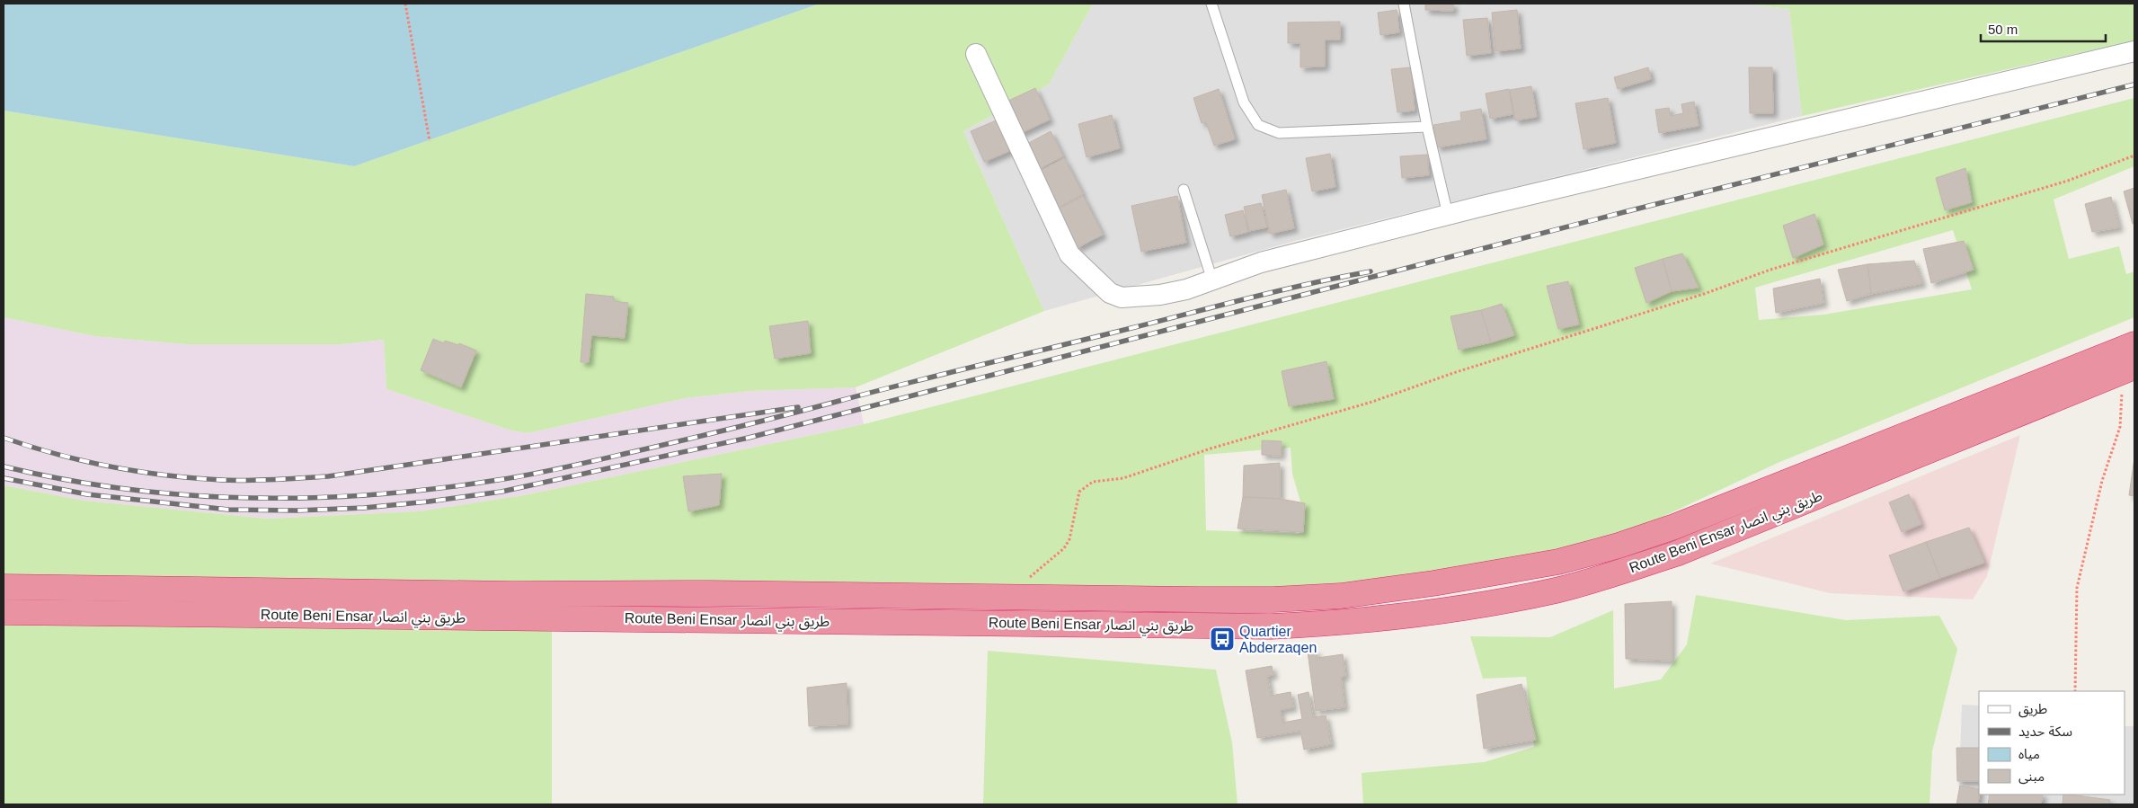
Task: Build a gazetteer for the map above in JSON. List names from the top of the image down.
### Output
{
  "streets": {
    "highway": ["Route Beni Ensar طريق بني انصار"]
  },
  "places": {
    "bus stop": ["Quartier Abderzaqen"]
  },
  "legend": [
    "طريق",
    "سكة حديد",
    "مياه",
    "مبنى"
  ],
  "scale_bar": "50 m"
}
